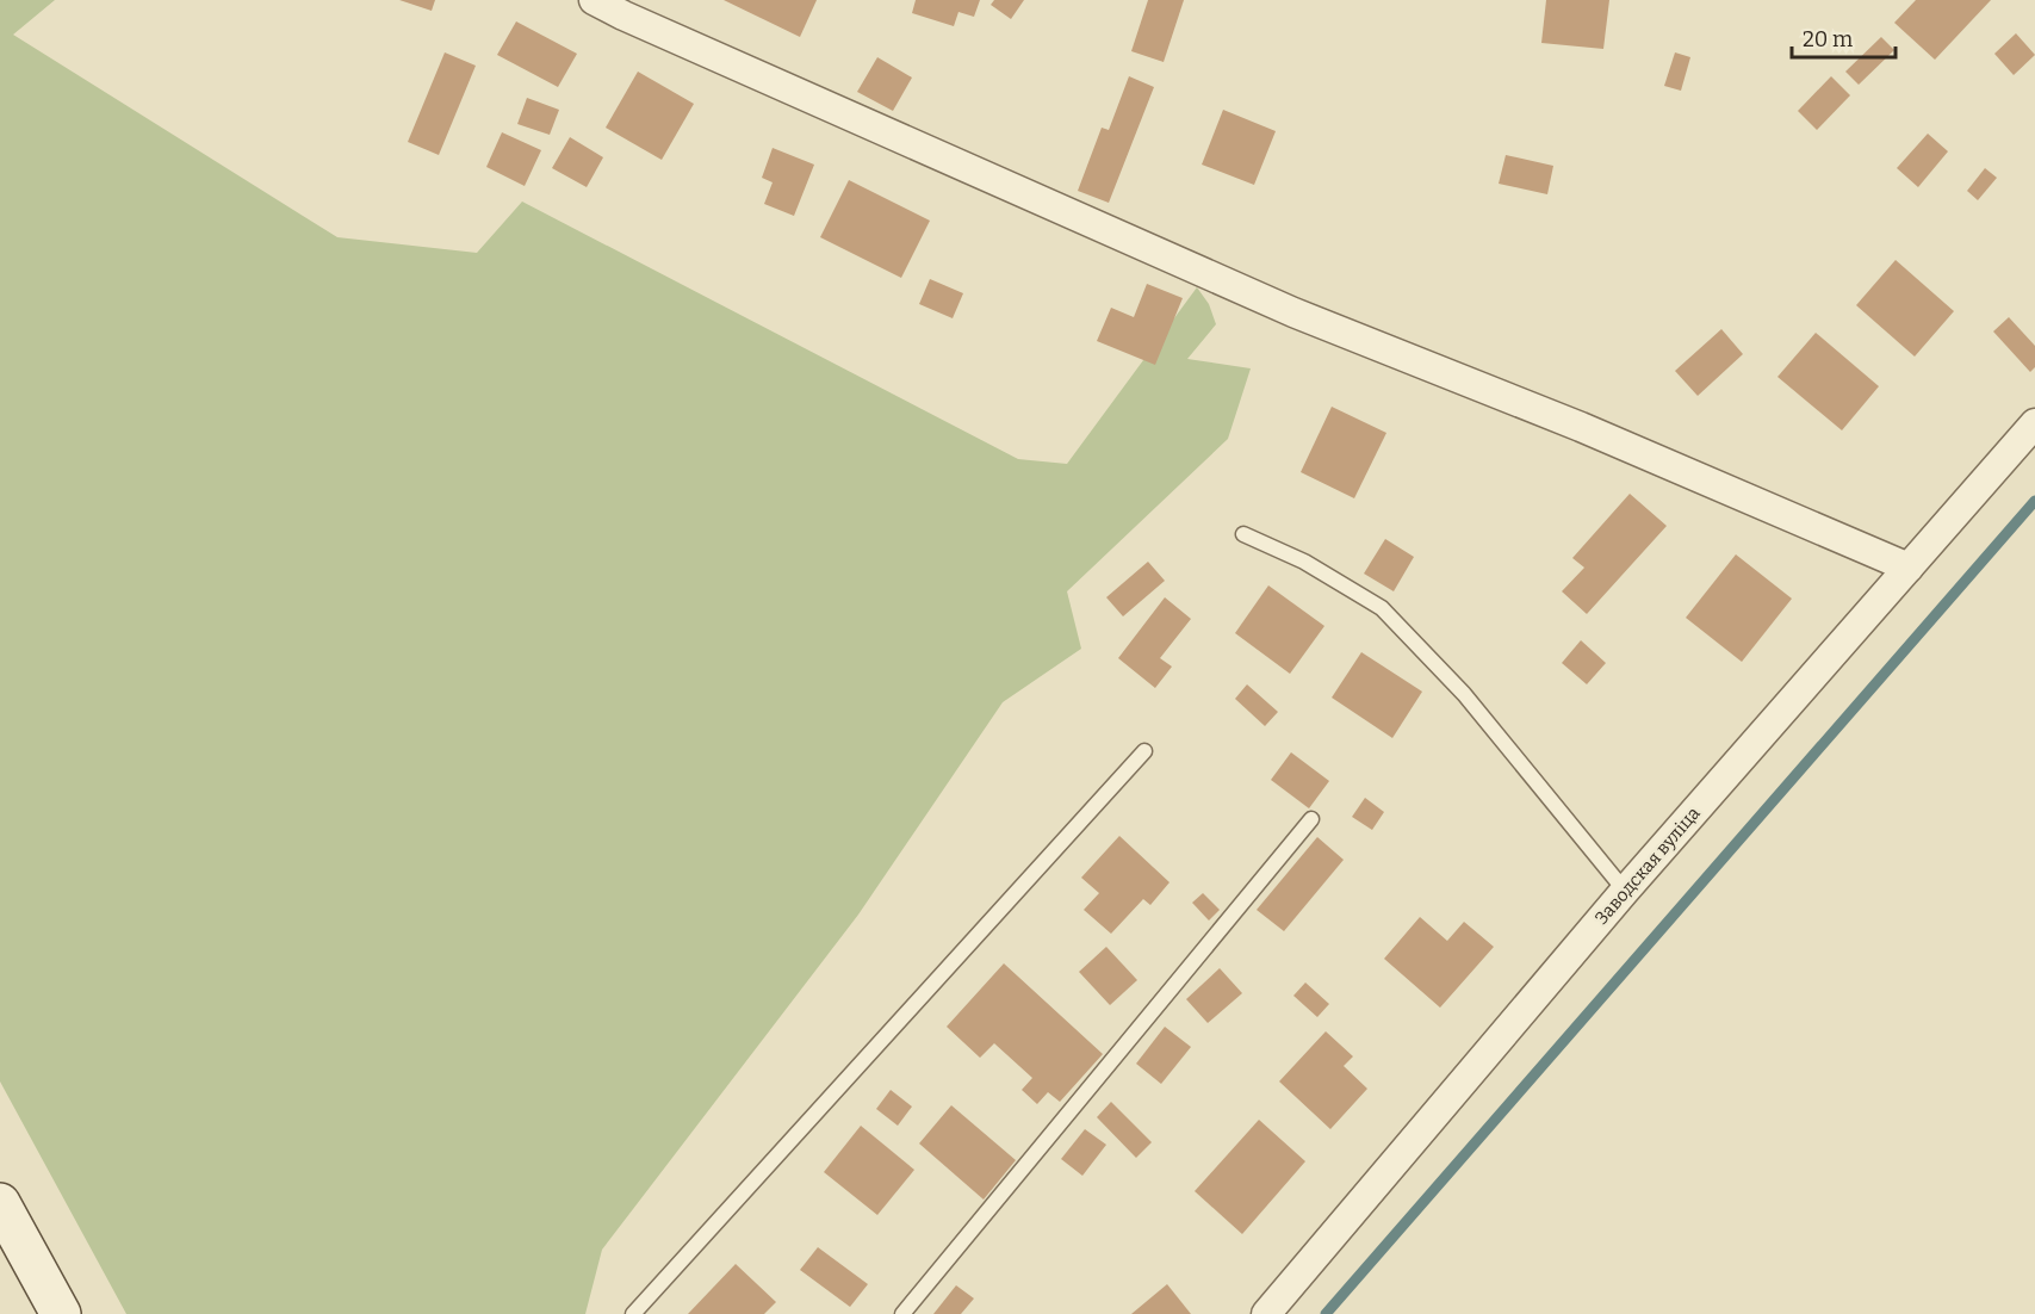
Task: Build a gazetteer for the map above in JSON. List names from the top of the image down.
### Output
{
  "streets": {
    "street": ["Заводская вуліца"]
  },
  "scale_bar": "20 m"
}
